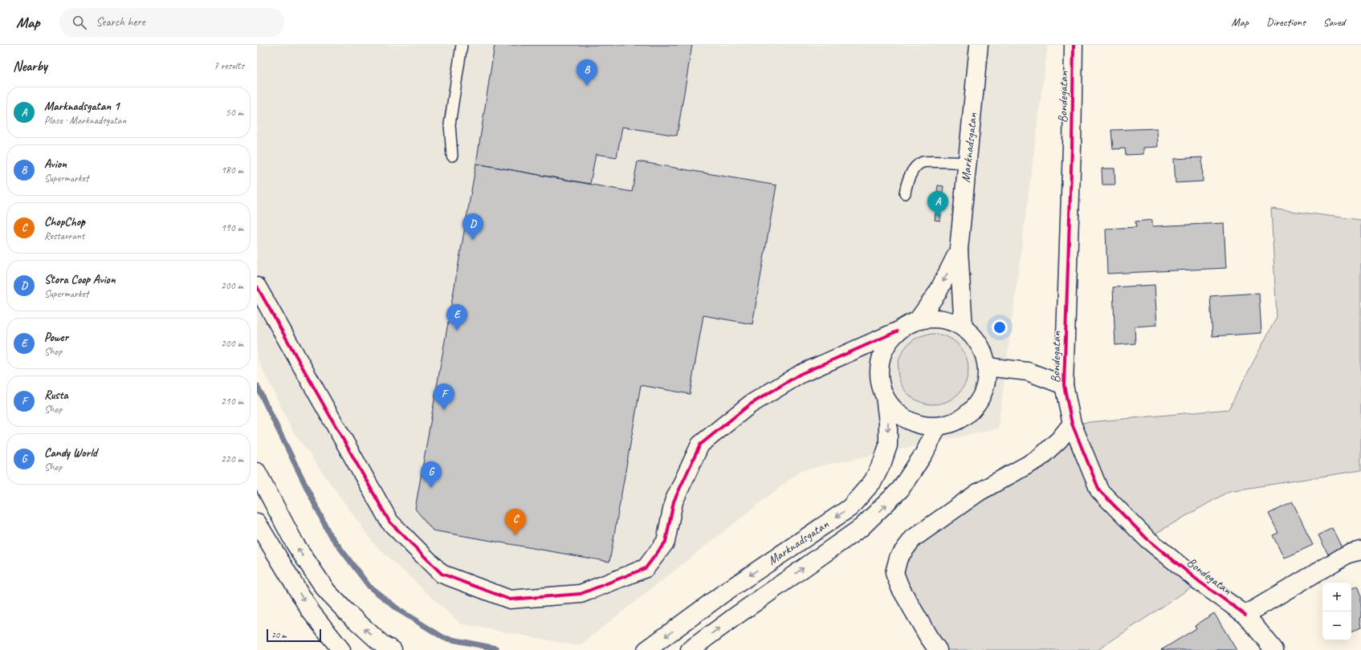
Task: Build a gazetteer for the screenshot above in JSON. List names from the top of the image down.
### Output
{
  "streets": {
    "main road": ["Bondegatan", "Marknadsgatan"]
  },
  "scale_bar": "20 m",
  "page": {
    "header": "Map",
    "search": "Search here",
    "nav": ["Map", "Directions", "Saved"],
    "heading": ["Nearby", "7 results"],
    "pins": [
      "B",
      "A",
      "D",
      "E",
      "F",
      "G",
      "C"
    ],
    "list": [
      {
        "mark": "A",
        "name": "Marknadsgatan 1",
        "note": "Place · Marknadsgatan",
        "value": "50 m"
      },
      {
        "mark": "B",
        "name": "Avion",
        "note": "Supermarket",
        "value": "180 m"
      },
      {
        "mark": "C",
        "name": "ChopChop",
        "note": "Restaurant",
        "value": "190 m"
      },
      {
        "mark": "D",
        "name": "Stora Coop Avion",
        "note": "Supermarket",
        "value": "200 m"
      },
      {
        "mark": "E",
        "name": "Power",
        "note": "Shop",
        "value": "200 m"
      },
      {
        "mark": "F",
        "name": "Rusta",
        "note": "Shop",
        "value": "210 m"
      },
      {
        "mark": "G",
        "name": "Candy World",
        "note": "Shop",
        "value": "220 m"
      }
    ],
    "map_buttons": ["+", "−"],
    "scale": "20 m"
  }
}
